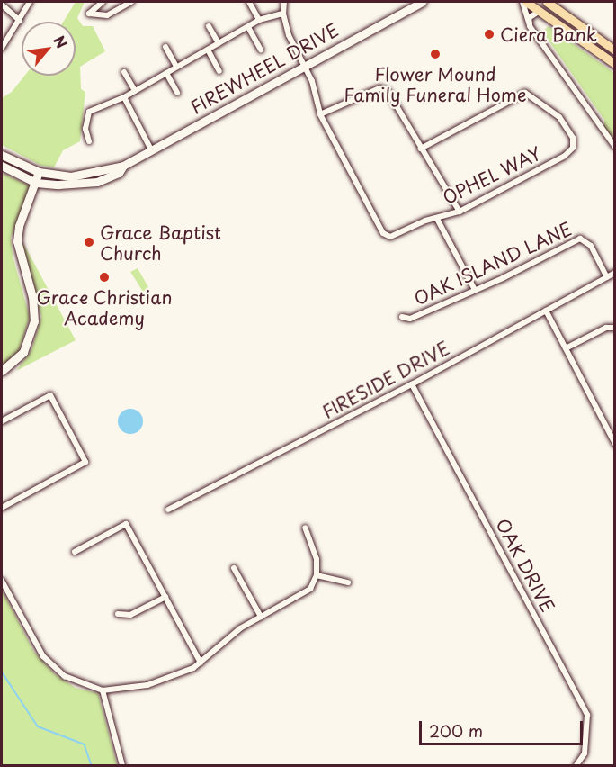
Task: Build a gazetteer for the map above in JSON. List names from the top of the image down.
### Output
{
  "streets": {
    "street": [
      "FIREWHEEL DRIVE",
      "OPHEL WAY",
      "OAK ISLAND LANE",
      "FIRESIDE DRIVE",
      "OAK DRIVE"
    ]
  },
  "crossings": [
    ["OAK ISLAND LANE", "FIRESIDE DRIVE"],
    ["FIRESIDE DRIVE", "OAK DRIVE"]
  ],
  "places": [
    "Ciera Bank",
    "Flower Mound Family Funeral Home",
    "Grace Baptist Church",
    "Grace Christian Academy"
  ],
  "scale_bar": "200 m",
  "north": "top right"
}
